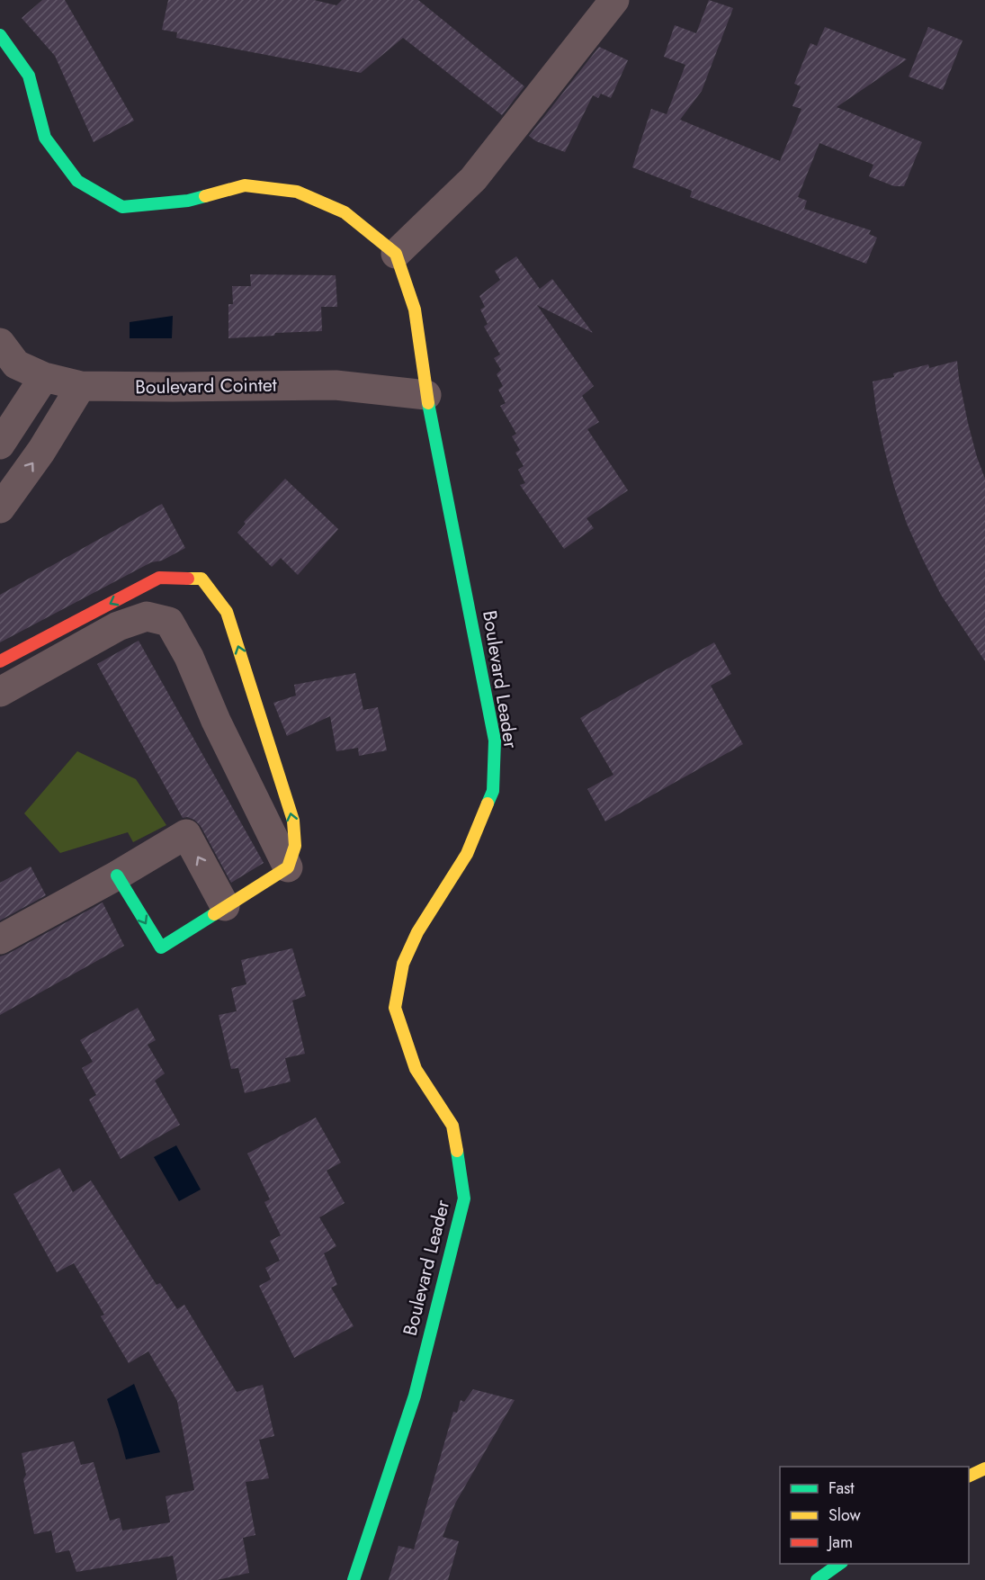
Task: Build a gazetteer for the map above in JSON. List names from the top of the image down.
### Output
{
  "streets": {
    "street": ["Boulevard Cointet", "Boulevard Leader"]
  },
  "crossings": [
    ["Boulevard Cointet", "Boulevard Leader"]
  ],
  "legend": ["Fast", "Slow", "Jam"]
}
